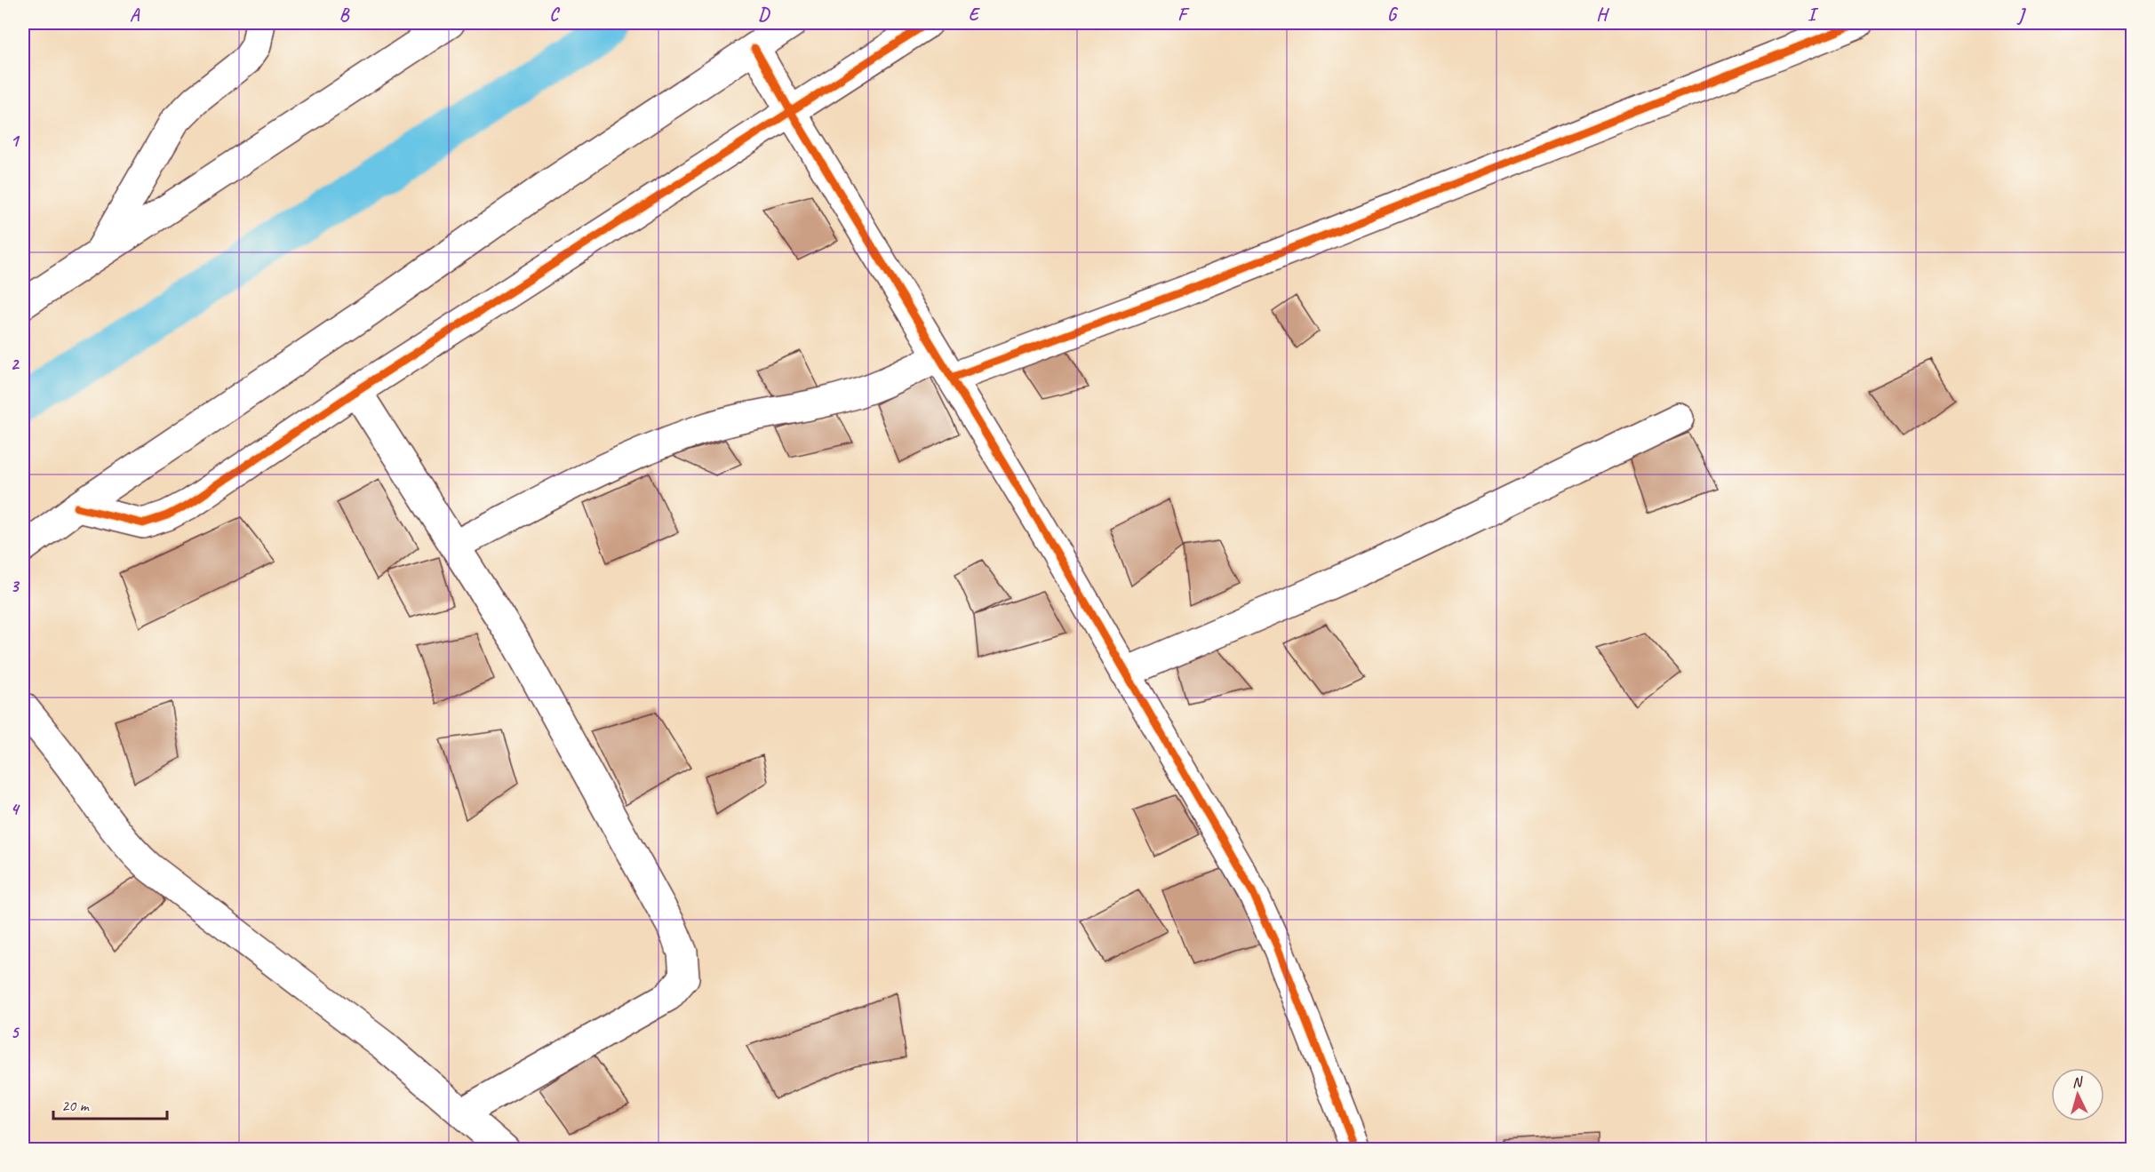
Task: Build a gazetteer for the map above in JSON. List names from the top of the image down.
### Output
{
  "scale_bar": "20 m",
  "north": "top",
  "grid": {
    "columns": [
      "A",
      "B",
      "C",
      "D",
      "E",
      "F",
      "G",
      "H",
      "I",
      "J"
    ],
    "rows": [
      "1",
      "2",
      "3",
      "4",
      "5"
    ]
  }
}
